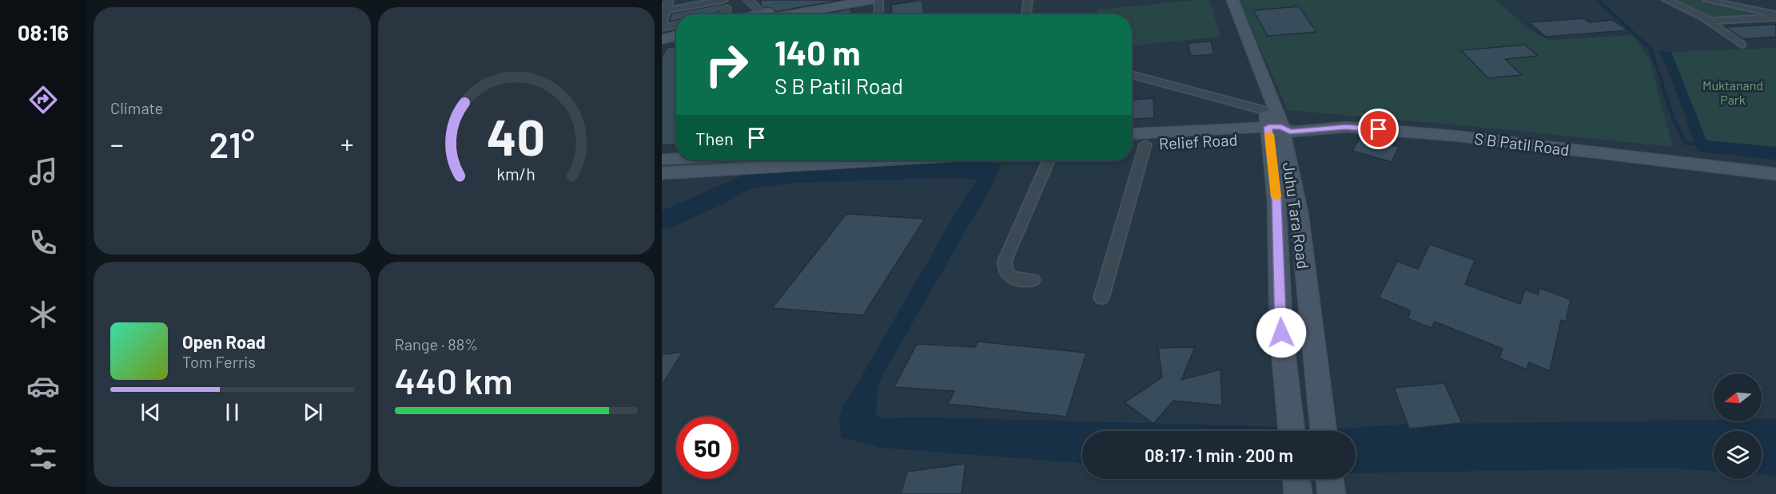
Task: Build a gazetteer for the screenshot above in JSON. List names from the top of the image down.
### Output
{
  "streets": {
    "main road": ["Relief Road", "S B Patil Road", "Juhu Tara Road"]
  },
  "crossings": [
    ["Relief Road", "S B Patil Road"],
    ["Relief Road", "Juhu Tara Road"],
    ["S B Patil Road", "Juhu Tara Road"]
  ],
  "parks": ["Muktanand Park"],
  "north": "left",
  "page": {
    "tabs": "08:16",
    "tile": [
      "Climate",
      ["Range · 88%", "440 km"]
    ],
    "turn": ["140 m", "S B Patil Road"],
    "then": "Then",
    "heat": ["−", "21°", "+"],
    "song": ["Open Road", "Tom Ferris"],
    "limit": "50",
    "trip": "08:17 · 1 min · 200 m",
    "gauge": ["40", "km/h"]
  }
}
